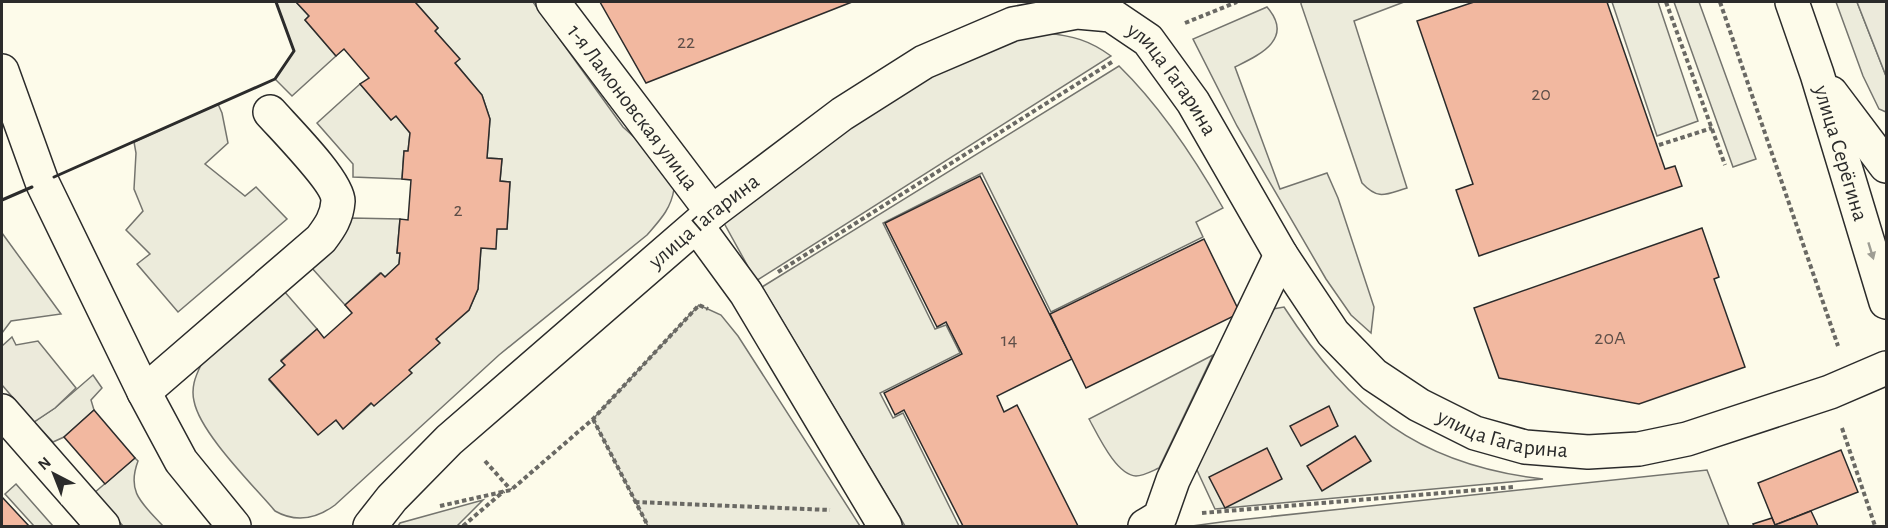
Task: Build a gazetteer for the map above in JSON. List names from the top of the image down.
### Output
{
  "streets": {
    "street": ["улица Гагарина", "1-я Ламоновская улица", "улица Серёгина"]
  },
  "crossings": [
    ["улица Гагарина", "1-я Ламоновская улица"]
  ],
  "house_numbers": [
    "22",
    "20",
    "2",
    "20А",
    "14"
  ],
  "north": "top left"
}
